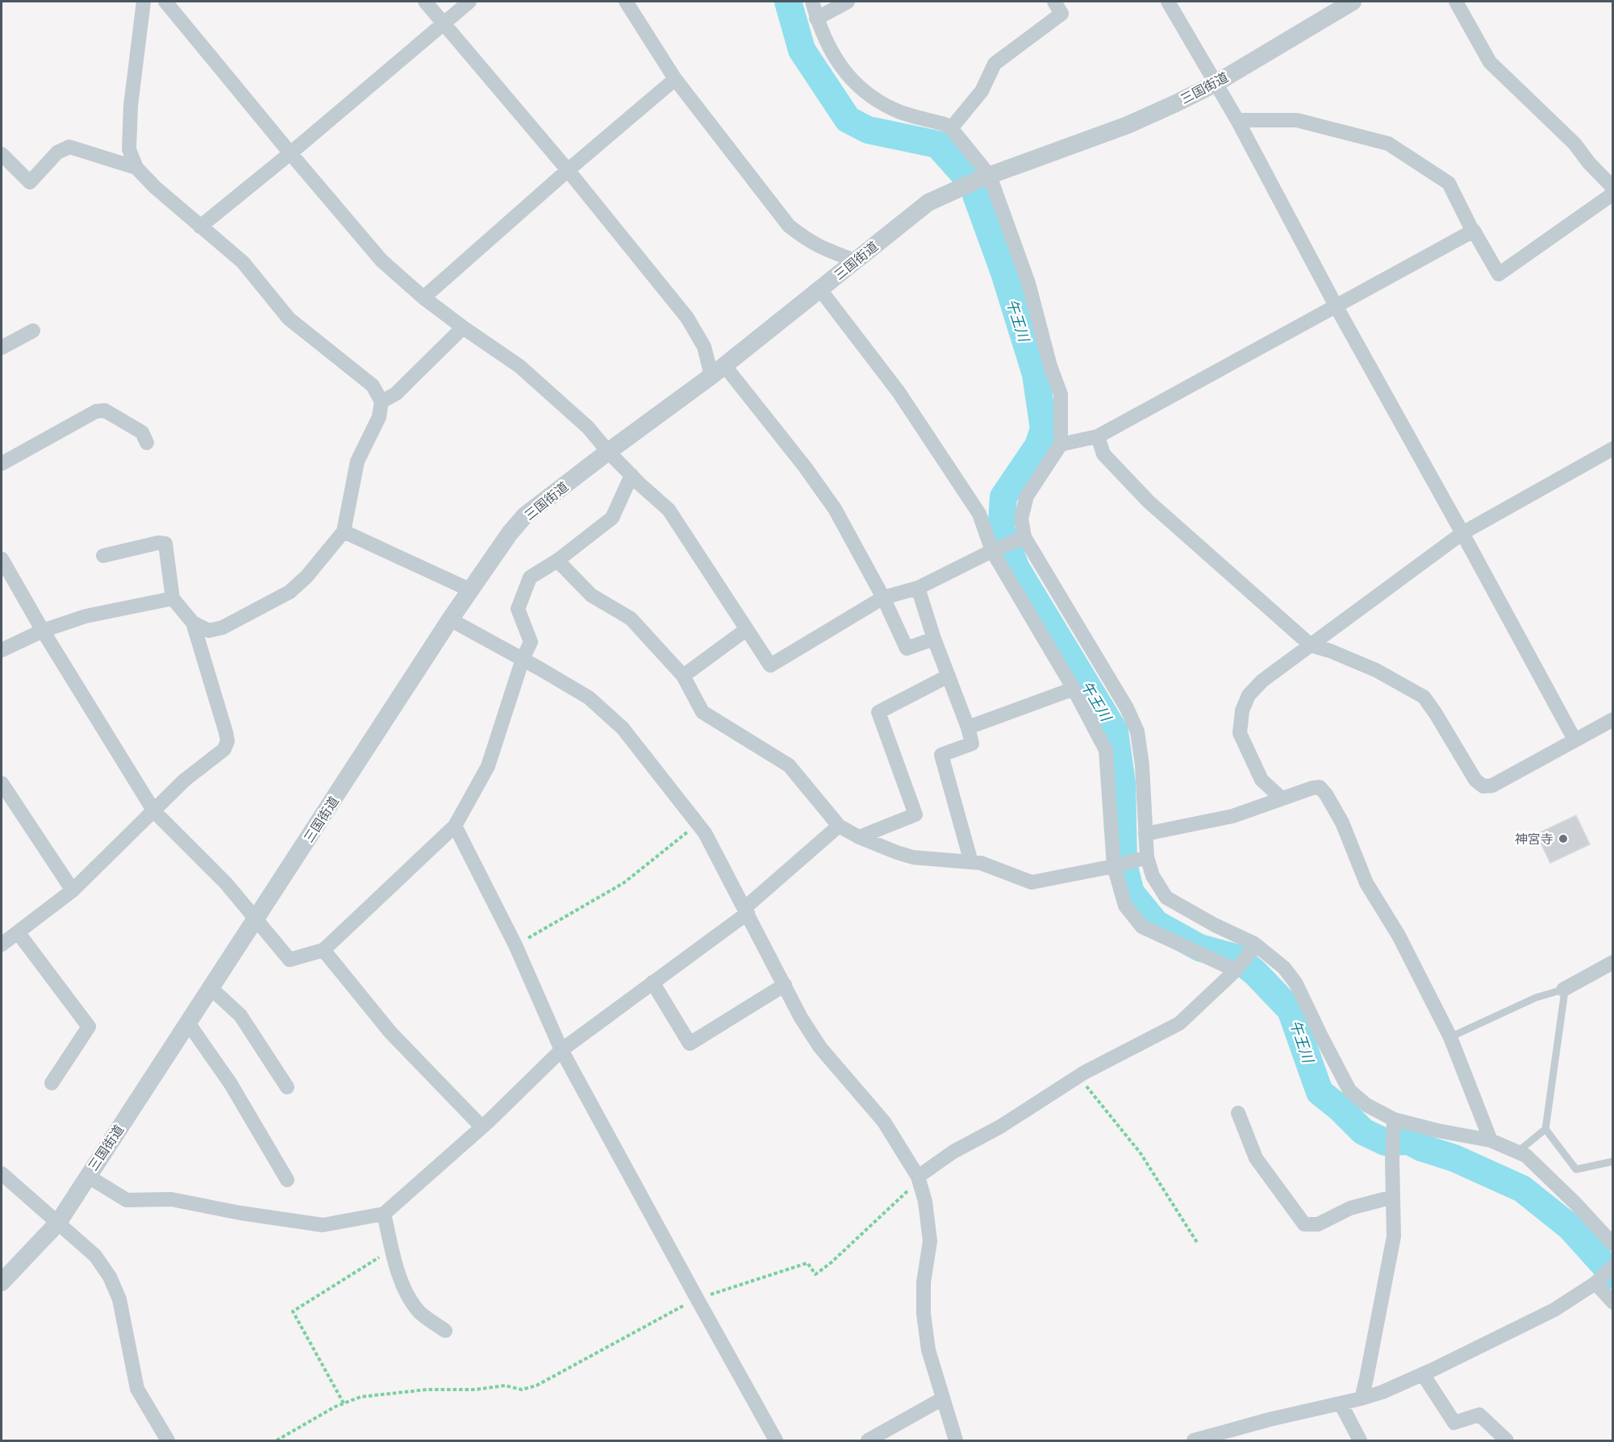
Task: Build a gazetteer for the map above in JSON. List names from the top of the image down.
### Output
{
  "streets": {
    "street": ["三国街道"]
  },
  "water": ["午王川"],
  "places": ["神宮寺"]
}
